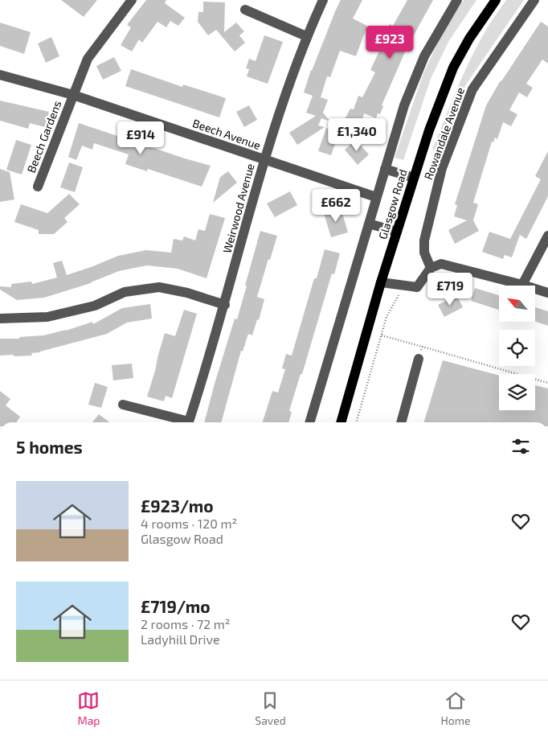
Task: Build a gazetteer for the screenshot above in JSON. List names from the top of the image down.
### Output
{
  "streets": {
    "main road": ["Glasgow Road"],
    "street": [
      "Rowandale Avenue",
      "Beech Avenue",
      "Beech Gardens",
      "Weirwood Avenue"
    ]
  },
  "crossings": [
    ["Beech Avenue", "Beech Gardens"],
    ["Beech Avenue", "Glasgow Road"],
    ["Beech Avenue", "Weirwood Avenue"]
  ],
  "north": "top left",
  "page": {
    "price": [
      "£923",
      "£1,340",
      "£914",
      "£662",
      "£719"
    ],
    "heading": "5 homes",
    "list": [
      {
        "name": "£923/mo",
        "note": "4 rooms · 120 m² · Glasgow Road"
      },
      {
        "name": "£719/mo",
        "note": "2 rooms · 72 m² · Ladyhill Drive"
      }
    ],
    "tabs": ["Map", "Saved", "Home"]
  }
}
